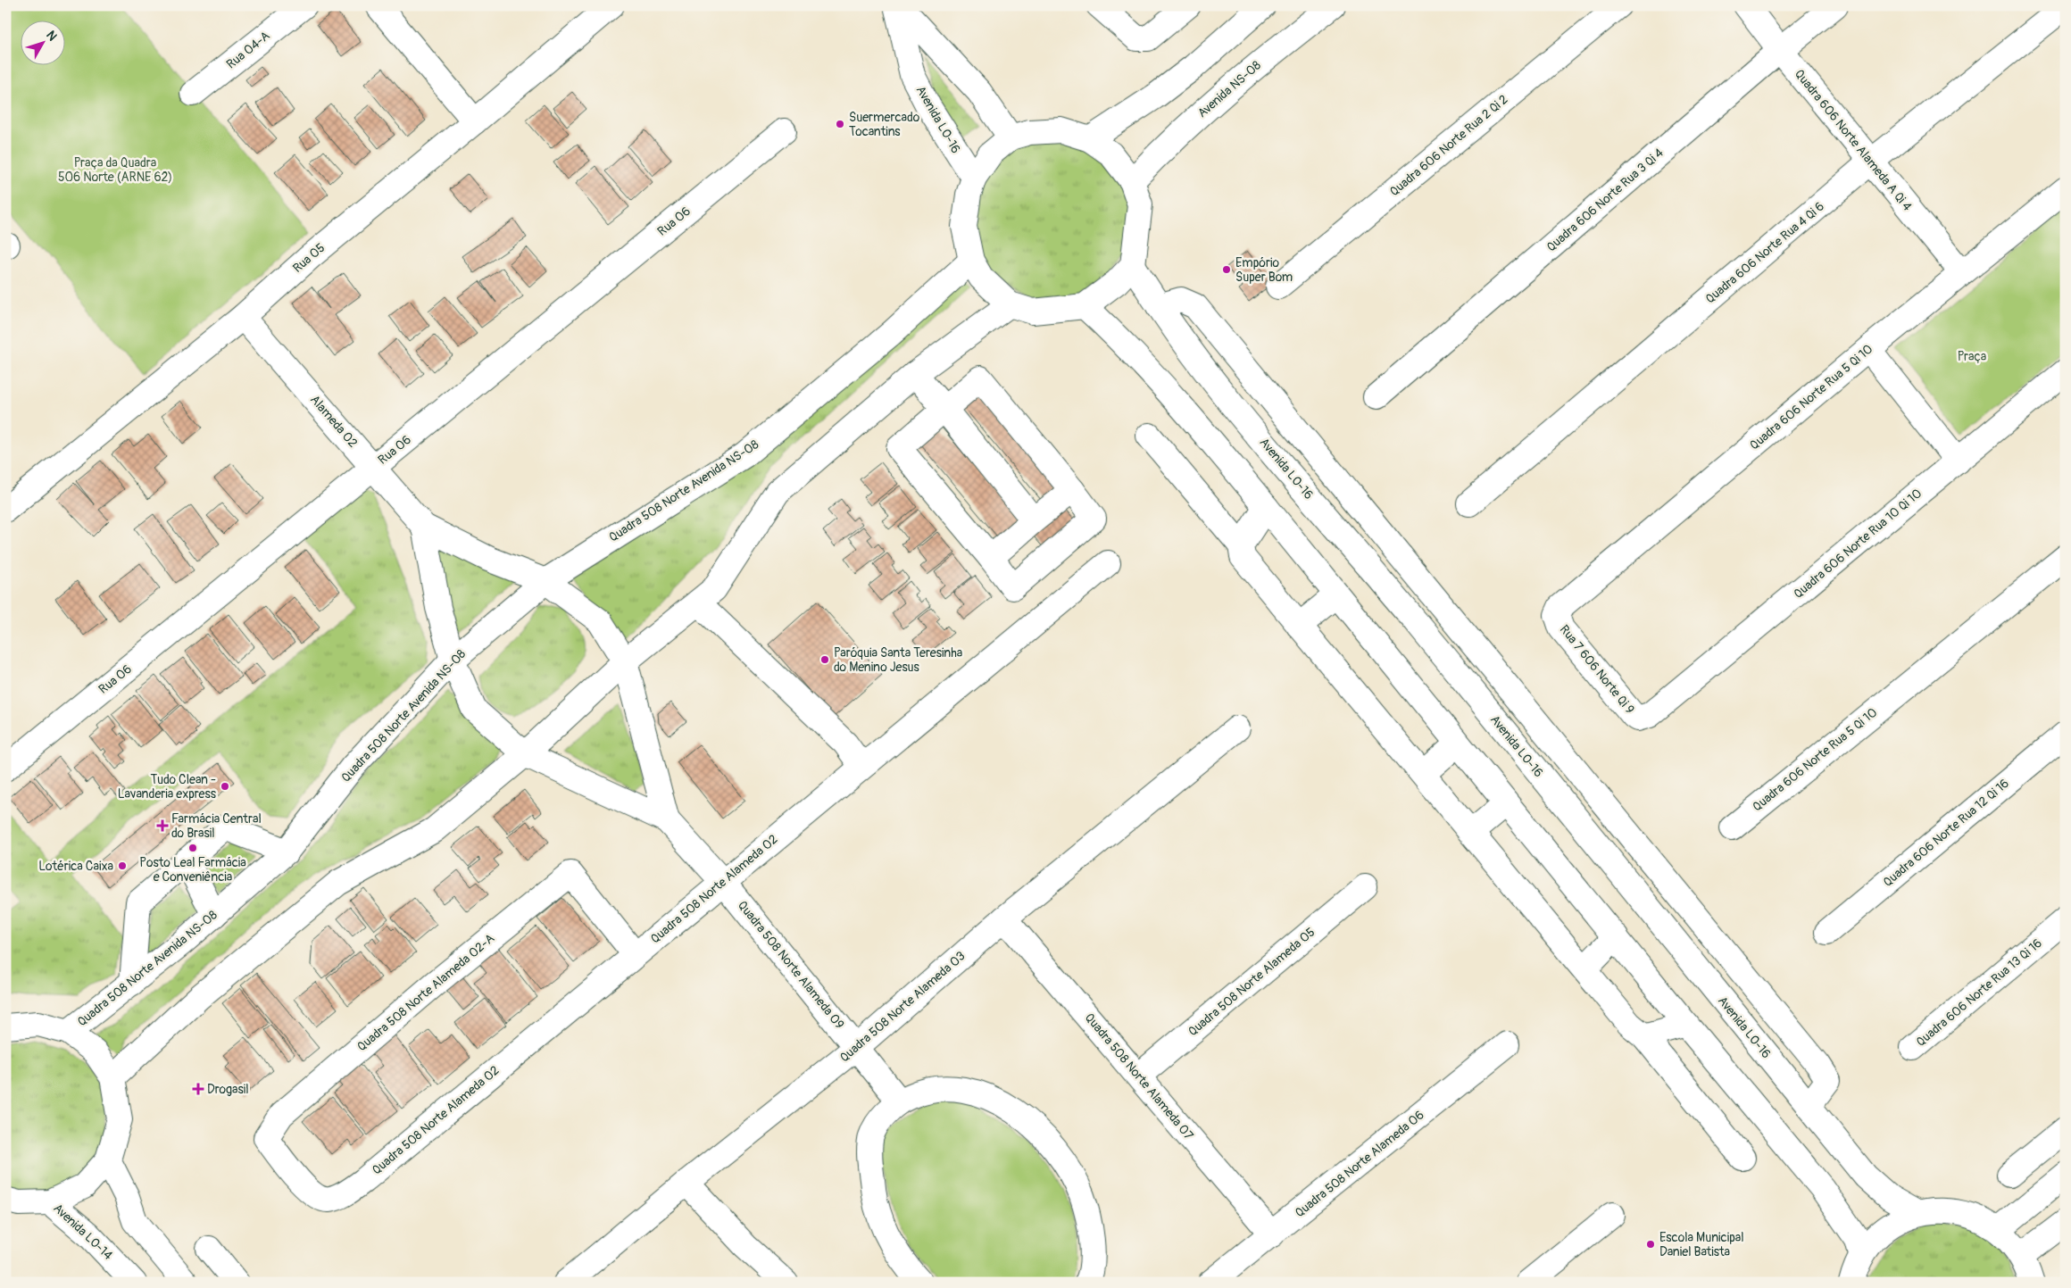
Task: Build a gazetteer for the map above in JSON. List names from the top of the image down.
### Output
{
  "streets": {
    "street": [
      "Rua 04-A",
      "Avenida NS-08",
      "Avenida LO-16",
      "Quadra 606 Norte Alameda A Qi 4",
      "Quadra 606 Norte Rua 2 Qi 2",
      "Quadra 606 Norte Rua 3 Qi 4",
      "Rua 06",
      "Quadra 606 Norte Rua 4 Qi 6",
      "Rua 05",
      "Quadra 606 Norte Rua 5 Qi 10",
      "Alameda 02",
      "Quadra 508 Norte Avenida NS-08",
      "Quadra 606 Norte Rua 10 Qi 10",
      "Rua 7 606 Norte Qi 9",
      "Quadra 606 Norte Rua 12 Qi 16",
      "Quadra 508 Norte Alameda 02",
      "Quadra 508 Norte Alameda 09",
      "Quadra 508 Norte Alameda 05",
      "Quadra 508 Norte Alameda 02-A",
      "Quadra 606 Norte Rua 13 Qi 16",
      "Quadra 508 Norte Alameda 03",
      "Quadra 508 Norte Alameda 07",
      "Quadra 508 Norte Alameda 06",
      "Avenida LO-14"
    ]
  },
  "crossings": [
    ["Quadra 606 Norte Alameda A Qi 4", "Quadra 606 Norte Rua 3 Qi 4"],
    ["Quadra 606 Norte Alameda A Qi 4", "Quadra 606 Norte Rua 4 Qi 6"],
    ["Quadra 606 Norte Alameda A Qi 4", "Quadra 606 Norte Rua 5 Qi 10"],
    ["Rua 06", "Alameda 02"],
    ["Rua 05", "Alameda 02"],
    ["Quadra 606 Norte Rua 5 Qi 10", "Rua 7 606 Norte Qi 9"],
    ["Quadra 606 Norte Rua 10 Qi 10", "Rua 7 606 Norte Qi 9"],
    ["Quadra 508 Norte Alameda 02", "Quadra 508 Norte Alameda 09"],
    ["Quadra 508 Norte Alameda 02", "Quadra 508 Norte Alameda 02-A"],
    ["Quadra 508 Norte Alameda 09", "Quadra 508 Norte Alameda 03"],
    ["Quadra 508 Norte Alameda 05", "Quadra 508 Norte Alameda 07"],
    ["Quadra 508 Norte Alameda 03", "Quadra 508 Norte Alameda 07"],
    ["Quadra 508 Norte Alameda 07", "Quadra 508 Norte Alameda 06"]
  ],
  "parks": ["Praça da Quadra 506 Norte (ARNE 62)", "Praça"],
  "places": {
    "other": [
      "Suermercado Tocantins",
      "Empório Super Bom",
      "Paróquia Santa Teresinha do Menino Jesus",
      "Tudo Clean - Lavanderia express",
      "Posto Leal Farmácia e Conveniência",
      "Lotérica Caixa",
      "Escola Municipal Daniel Batista"
    ],
    "health": ["Farmácia Central do Brasil", "Drogasil"]
  },
  "north": "top right"
}
